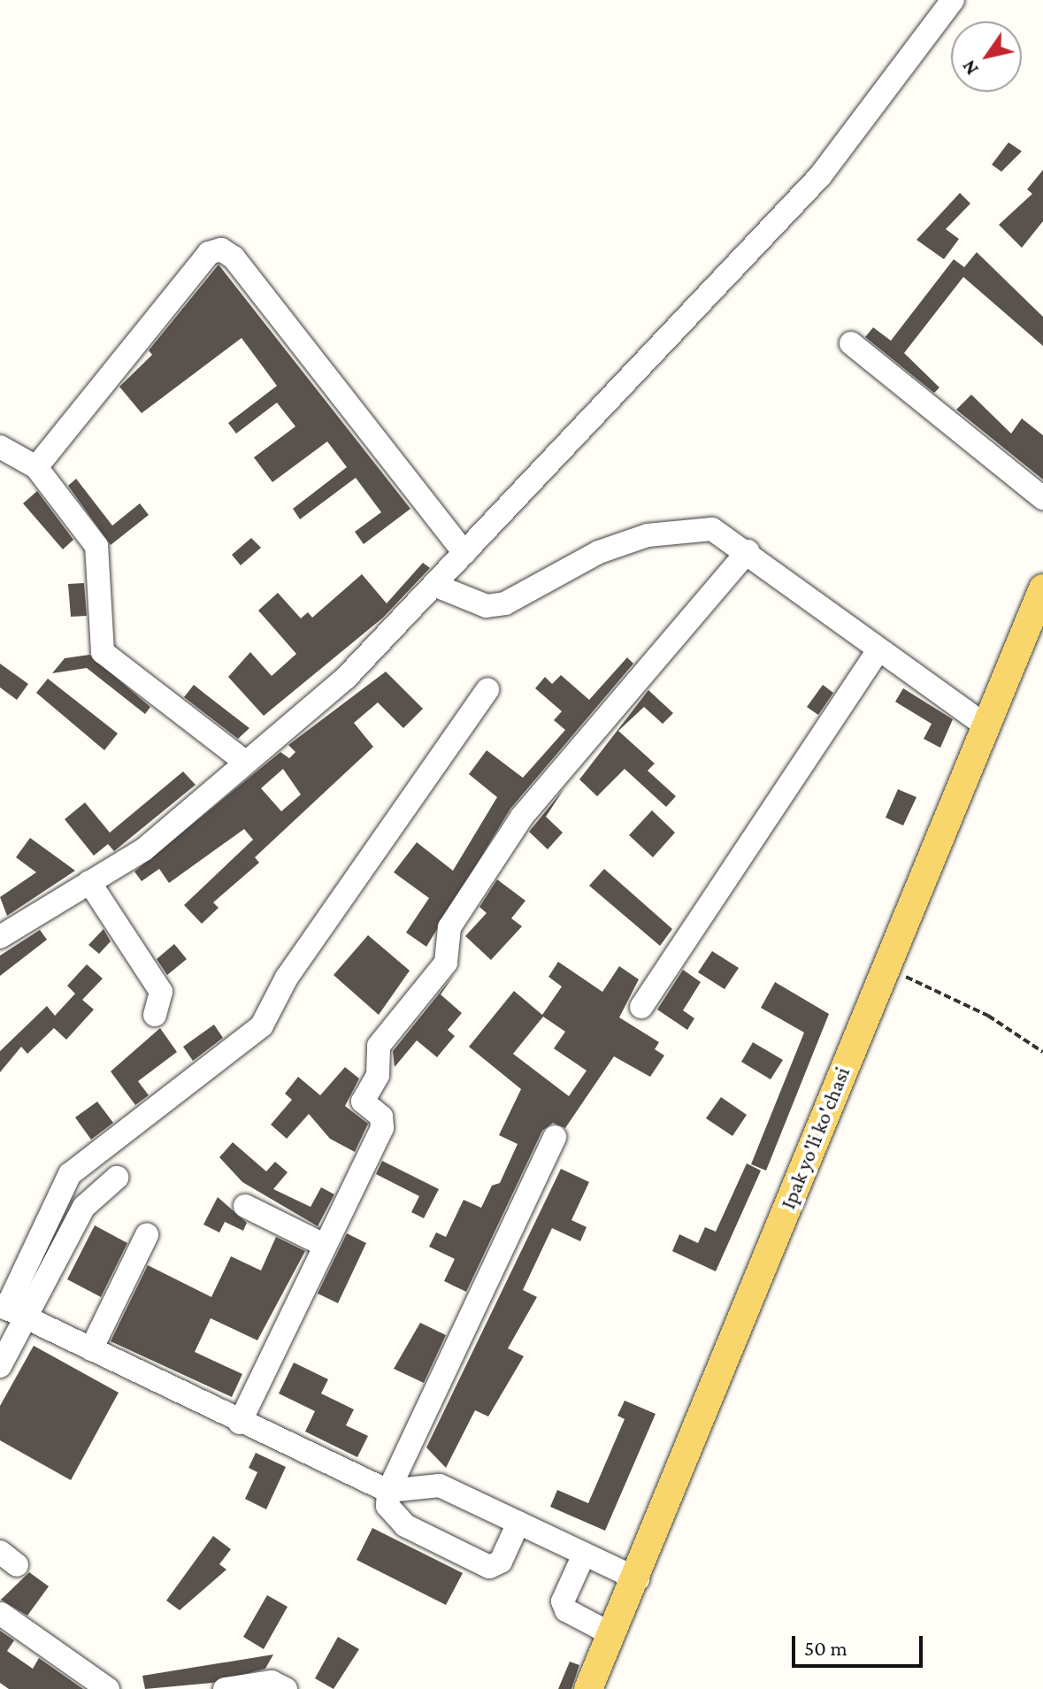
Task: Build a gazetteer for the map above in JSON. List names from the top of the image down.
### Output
{
  "streets": {
    "main road": ["Ipak yo'li ko'chasi"]
  },
  "scale_bar": "50 m",
  "north": "bottom left"
}
